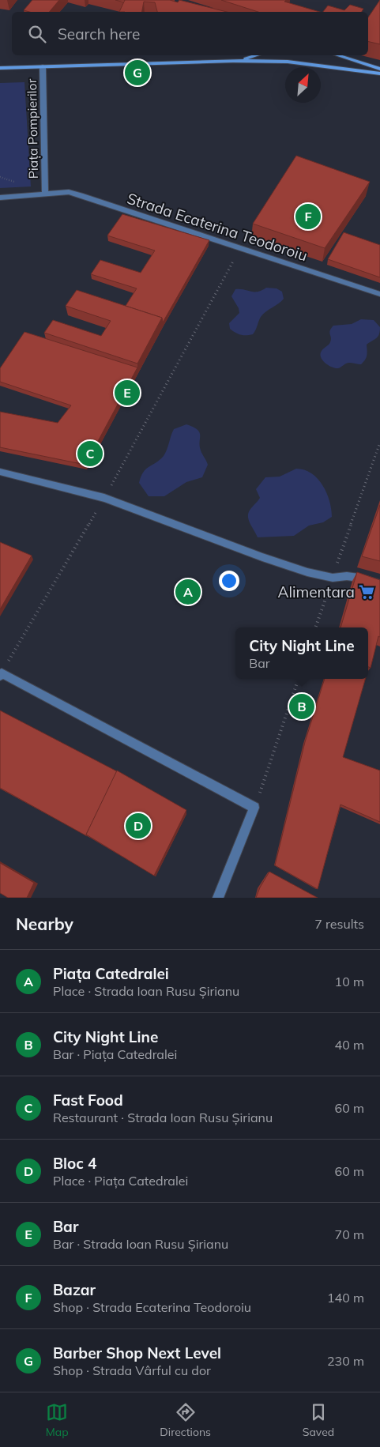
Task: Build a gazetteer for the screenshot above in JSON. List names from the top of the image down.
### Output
{
  "streets": {
    "street": ["Piața Pompierilor", "Strada Ecaterina Teodoroiu"]
  },
  "crossings": [
    ["Piața Pompierilor", "Strada Ecaterina Teodoroiu"]
  ],
  "places": {
    "supermarket": ["Alimentara"]
  },
  "north": "top right",
  "page": {
    "search": "Search here",
    "pins": [
      "G",
      "F",
      "E",
      "C",
      "A",
      "B",
      "D"
    ],
    "popup": ["City Night Line", "Bar"],
    "heading": ["Nearby", "7 results"],
    "list": [
      {
        "mark": "A",
        "name": "Piața Catedralei",
        "note": "Place · Strada Ioan Rusu Șirianu",
        "value": "10 m"
      },
      {
        "mark": "B",
        "name": "City Night Line",
        "note": "Bar · Piața Catedralei",
        "value": "40 m"
      },
      {
        "mark": "C",
        "name": "Fast Food",
        "note": "Restaurant · Strada Ioan Rusu Șirianu",
        "value": "60 m"
      },
      {
        "mark": "D",
        "name": "Bloc 4",
        "note": "Place · Piața Catedralei",
        "value": "60 m"
      },
      {
        "mark": "E",
        "name": "Bar",
        "note": "Bar · Strada Ioan Rusu Șirianu",
        "value": "70 m"
      },
      {
        "mark": "F",
        "name": "Bazar",
        "note": "Shop · Strada Ecaterina Teodoroiu",
        "value": "140 m"
      },
      {
        "mark": "G",
        "name": "Barber Shop Next Level",
        "note": "Shop · Strada Vârful cu dor",
        "value": "230 m"
      }
    ],
    "nav": ["Map", "Directions", "Saved"]
  }
}
